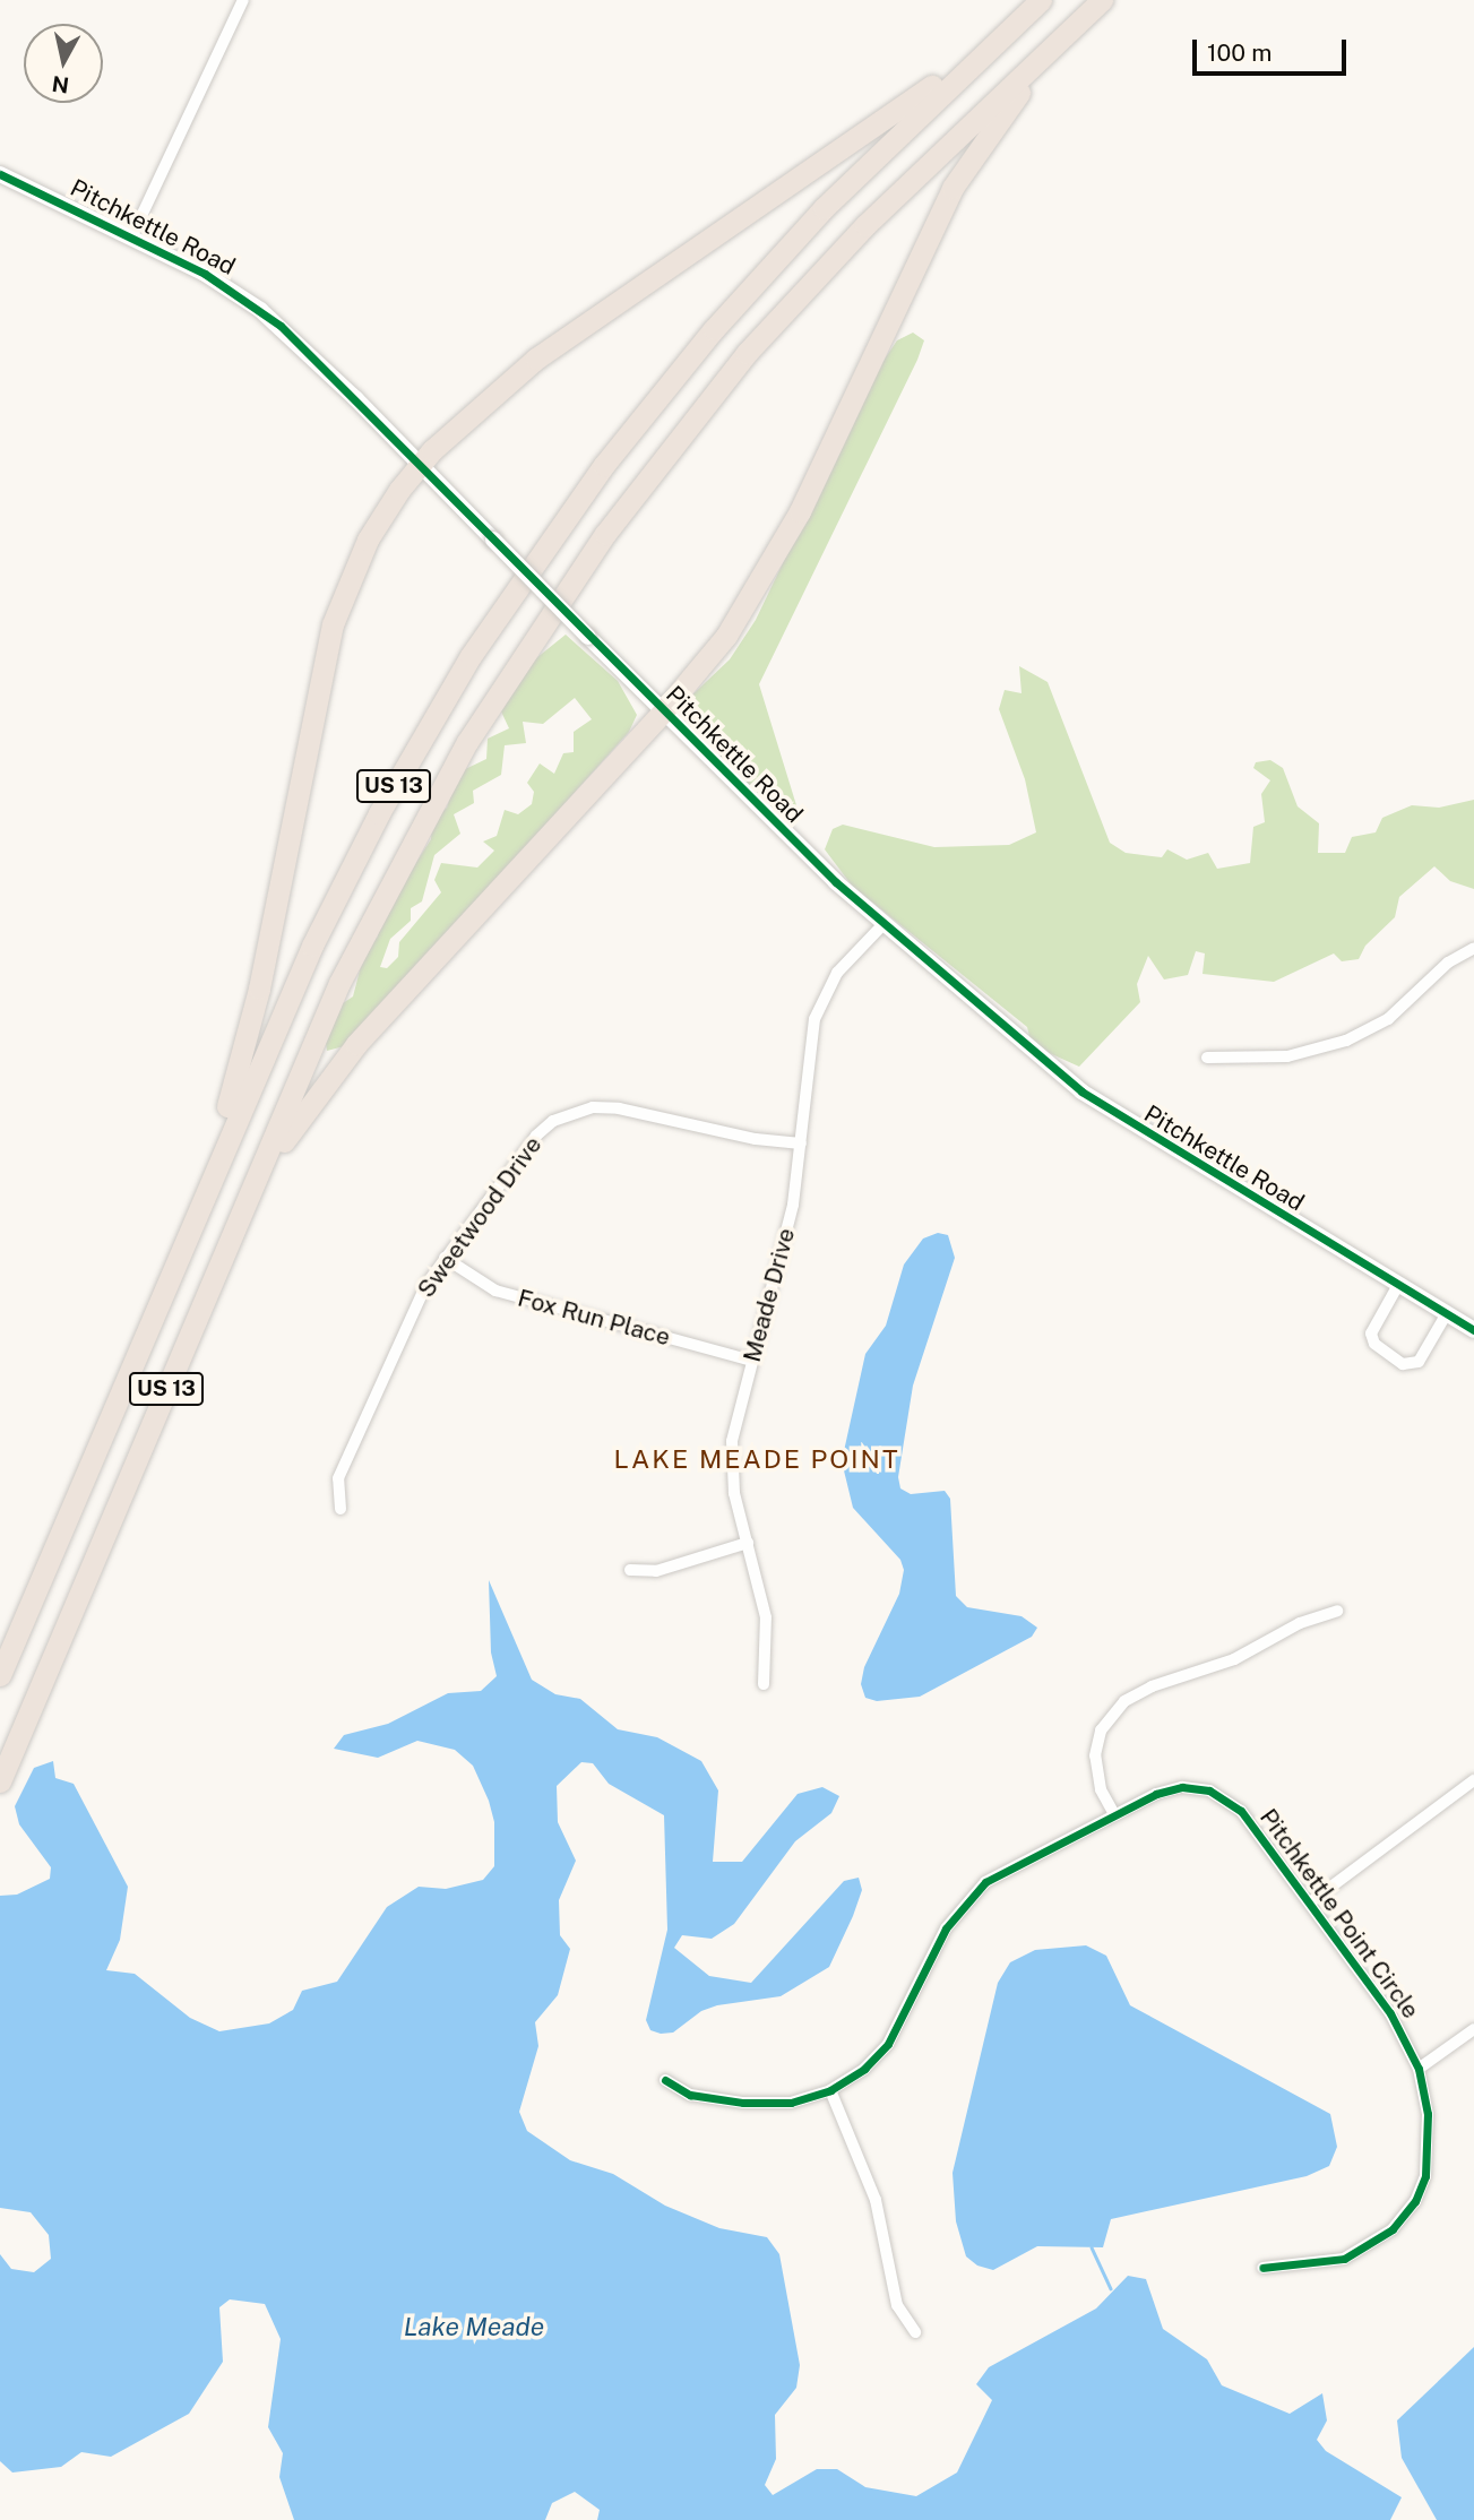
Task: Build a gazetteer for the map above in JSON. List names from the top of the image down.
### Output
{
  "streets": {
    "highway": ["US 13"],
    "main road": ["Pitchkettle Road"],
    "street": [
      "Sweetwood Drive",
      "Meade Drive",
      "Fox Run Place",
      "Pitchkettle Point Circle"
    ]
  },
  "crossings": [
    ["Pitchkettle Road", "Meade Drive"],
    ["Sweetwood Drive", "Meade Drive"],
    ["Sweetwood Drive", "Fox Run Place"],
    ["Meade Drive", "Fox Run Place"]
  ],
  "districts": ["LAKE MEADE POINT"],
  "water": ["Lake Meade"],
  "scale_bar": "100 m",
  "north": "bottom"
}
